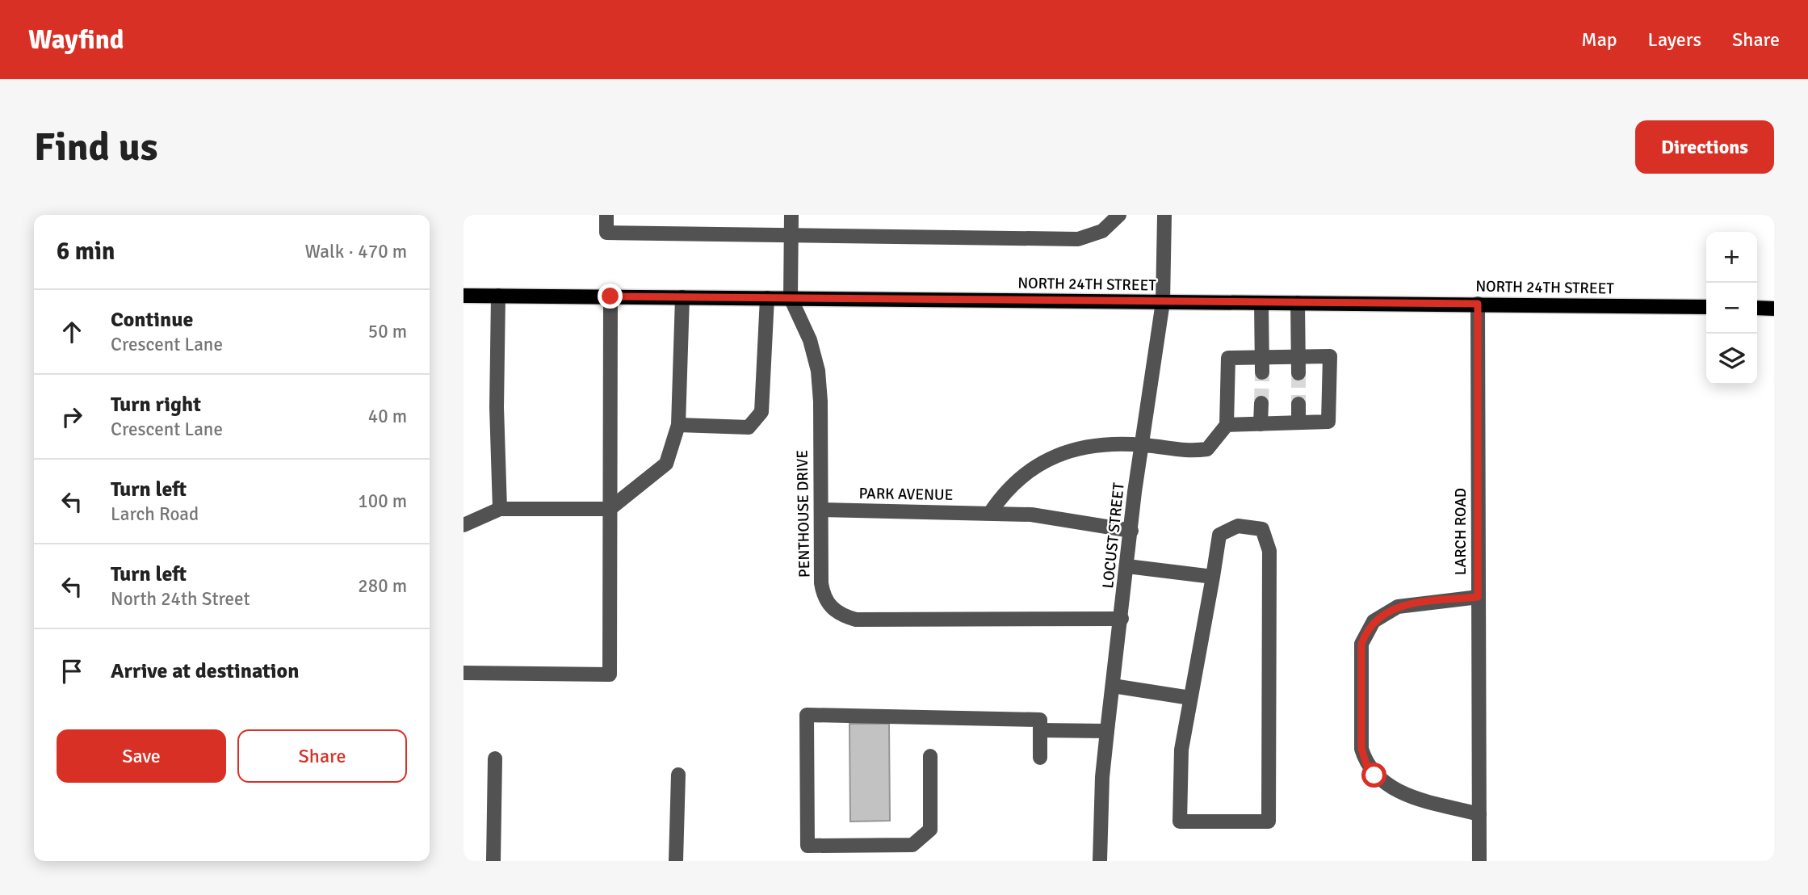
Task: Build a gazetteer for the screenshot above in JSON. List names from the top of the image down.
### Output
{
  "streets": {
    "main road": ["NORTH 24TH STREET"],
    "street": [
      "PARK AVENUE",
      "PENTHOUSE DRIVE",
      "LARCH ROAD",
      "LOCUST STREET"
    ]
  },
  "crossings": [
    ["NORTH 24TH STREET", "PENTHOUSE DRIVE"],
    ["NORTH 24TH STREET", "LARCH ROAD"],
    ["NORTH 24TH STREET", "LOCUST STREET"],
    ["PARK AVENUE", "PENTHOUSE DRIVE"],
    ["PARK AVENUE", "LOCUST STREET"],
    ["PENTHOUSE DRIVE", "LOCUST STREET"]
  ],
  "page": {
    "header": "Wayfind",
    "nav": ["Map", "Layers", "Share"],
    "buttons": [
      "Directions",
      ["Save", "Share"]
    ],
    "title": "Find us",
    "heading": ["6 min", "Walk · 470 m"],
    "map_buttons": ["+", "−"],
    "list": [
      ["Continue", "Crescent Lane", "50 m"],
      ["Turn right", "Crescent Lane", "40 m"],
      ["Turn left", "Larch Road", "100 m"],
      ["Turn left", "North 24th Street", "280 m"],
      "Arrive at destination"
    ]
  }
}
